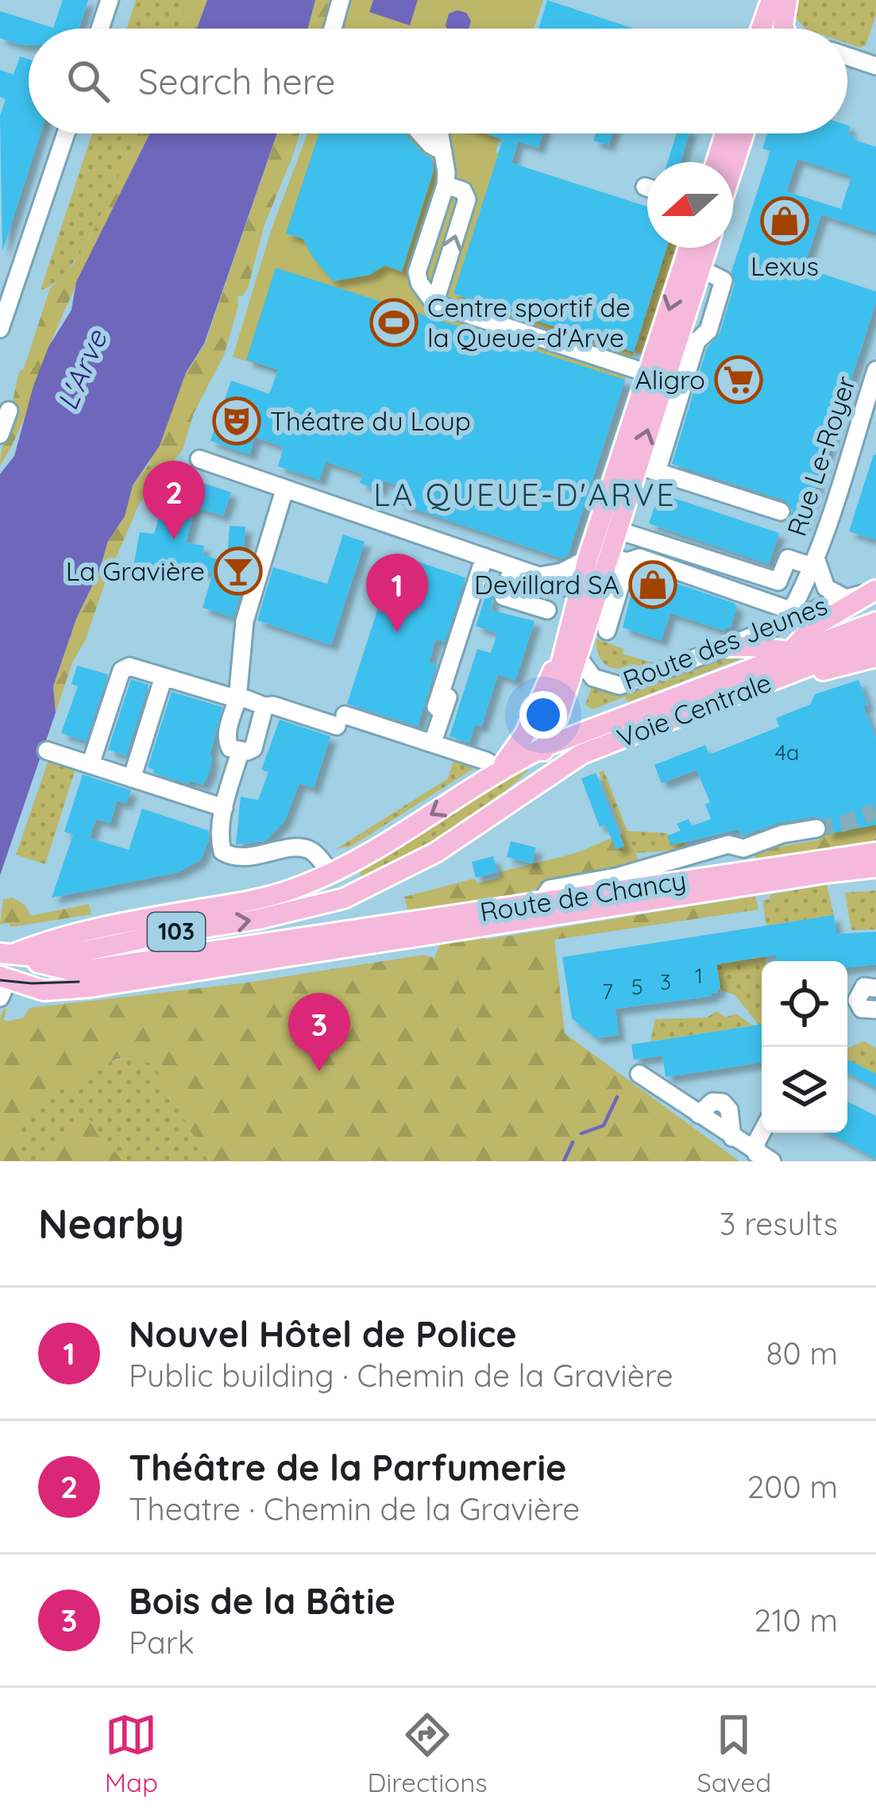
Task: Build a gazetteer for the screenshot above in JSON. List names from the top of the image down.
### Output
{
  "streets": {
    "main road": ["Voie Centrale", "Route de Chancy", "103"],
    "street": ["Rue Le-Royer", "Route des Jeunes"]
  },
  "crossings": [
    ["Rue Le-Royer", "Route des Jeunes"],
    ["Voie Centrale", "103"],
    ["Route de Chancy", "103"]
  ],
  "districts": ["LA QUEUE-D'ARVE"],
  "water": ["L'Arve"],
  "places": {
    "shop": ["Lexus", "Devillard SA"],
    "sports": ["Centre sportif de la Queue-d'Arve"],
    "supermarket": ["Aligro"],
    "theatre": ["Théatre du Loup"],
    "bar": ["La Gravière"]
  },
  "house_numbers": [
    "4a",
    "1",
    "3",
    "5",
    "7"
  ],
  "north": "left",
  "page": {
    "search": "Search here",
    "pins": ["2", "1", "3"],
    "heading": ["Nearby", "3 results"],
    "list": [
      {
        "mark": "1",
        "name": "Nouvel Hôtel de Police",
        "note": "Public building · Chemin de la Gravière",
        "value": "80 m"
      },
      {
        "mark": "2",
        "name": "Théâtre de la Parfumerie",
        "note": "Theatre · Chemin de la Gravière",
        "value": "200 m"
      },
      {
        "mark": "3",
        "name": "Bois de la Bâtie",
        "note": "Park",
        "value": "210 m"
      }
    ],
    "nav": ["Map", "Directions", "Saved"]
  }
}
